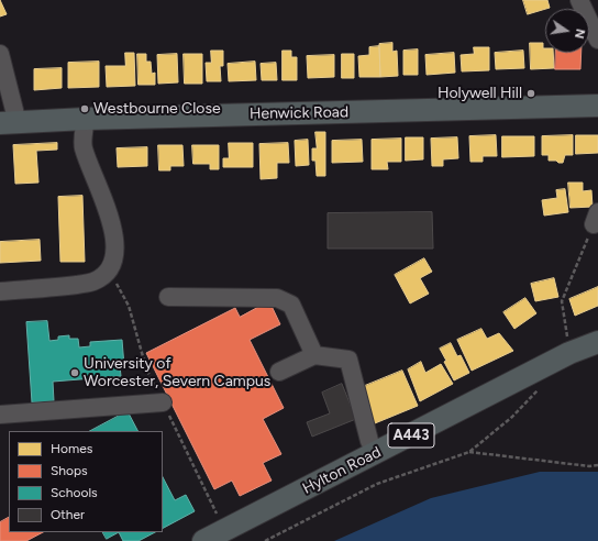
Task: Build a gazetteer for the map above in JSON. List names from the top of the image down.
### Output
{
  "streets": {
    "main road": ["Henwick Road", "A443", "Hylton Road"]
  },
  "places": ["Holywell Hill", "Westbourne Close", "University of Worcester, Severn Campus"],
  "legend": [
    "Homes",
    "Shops",
    "Schools",
    "Other"
  ],
  "north": "right"
}
